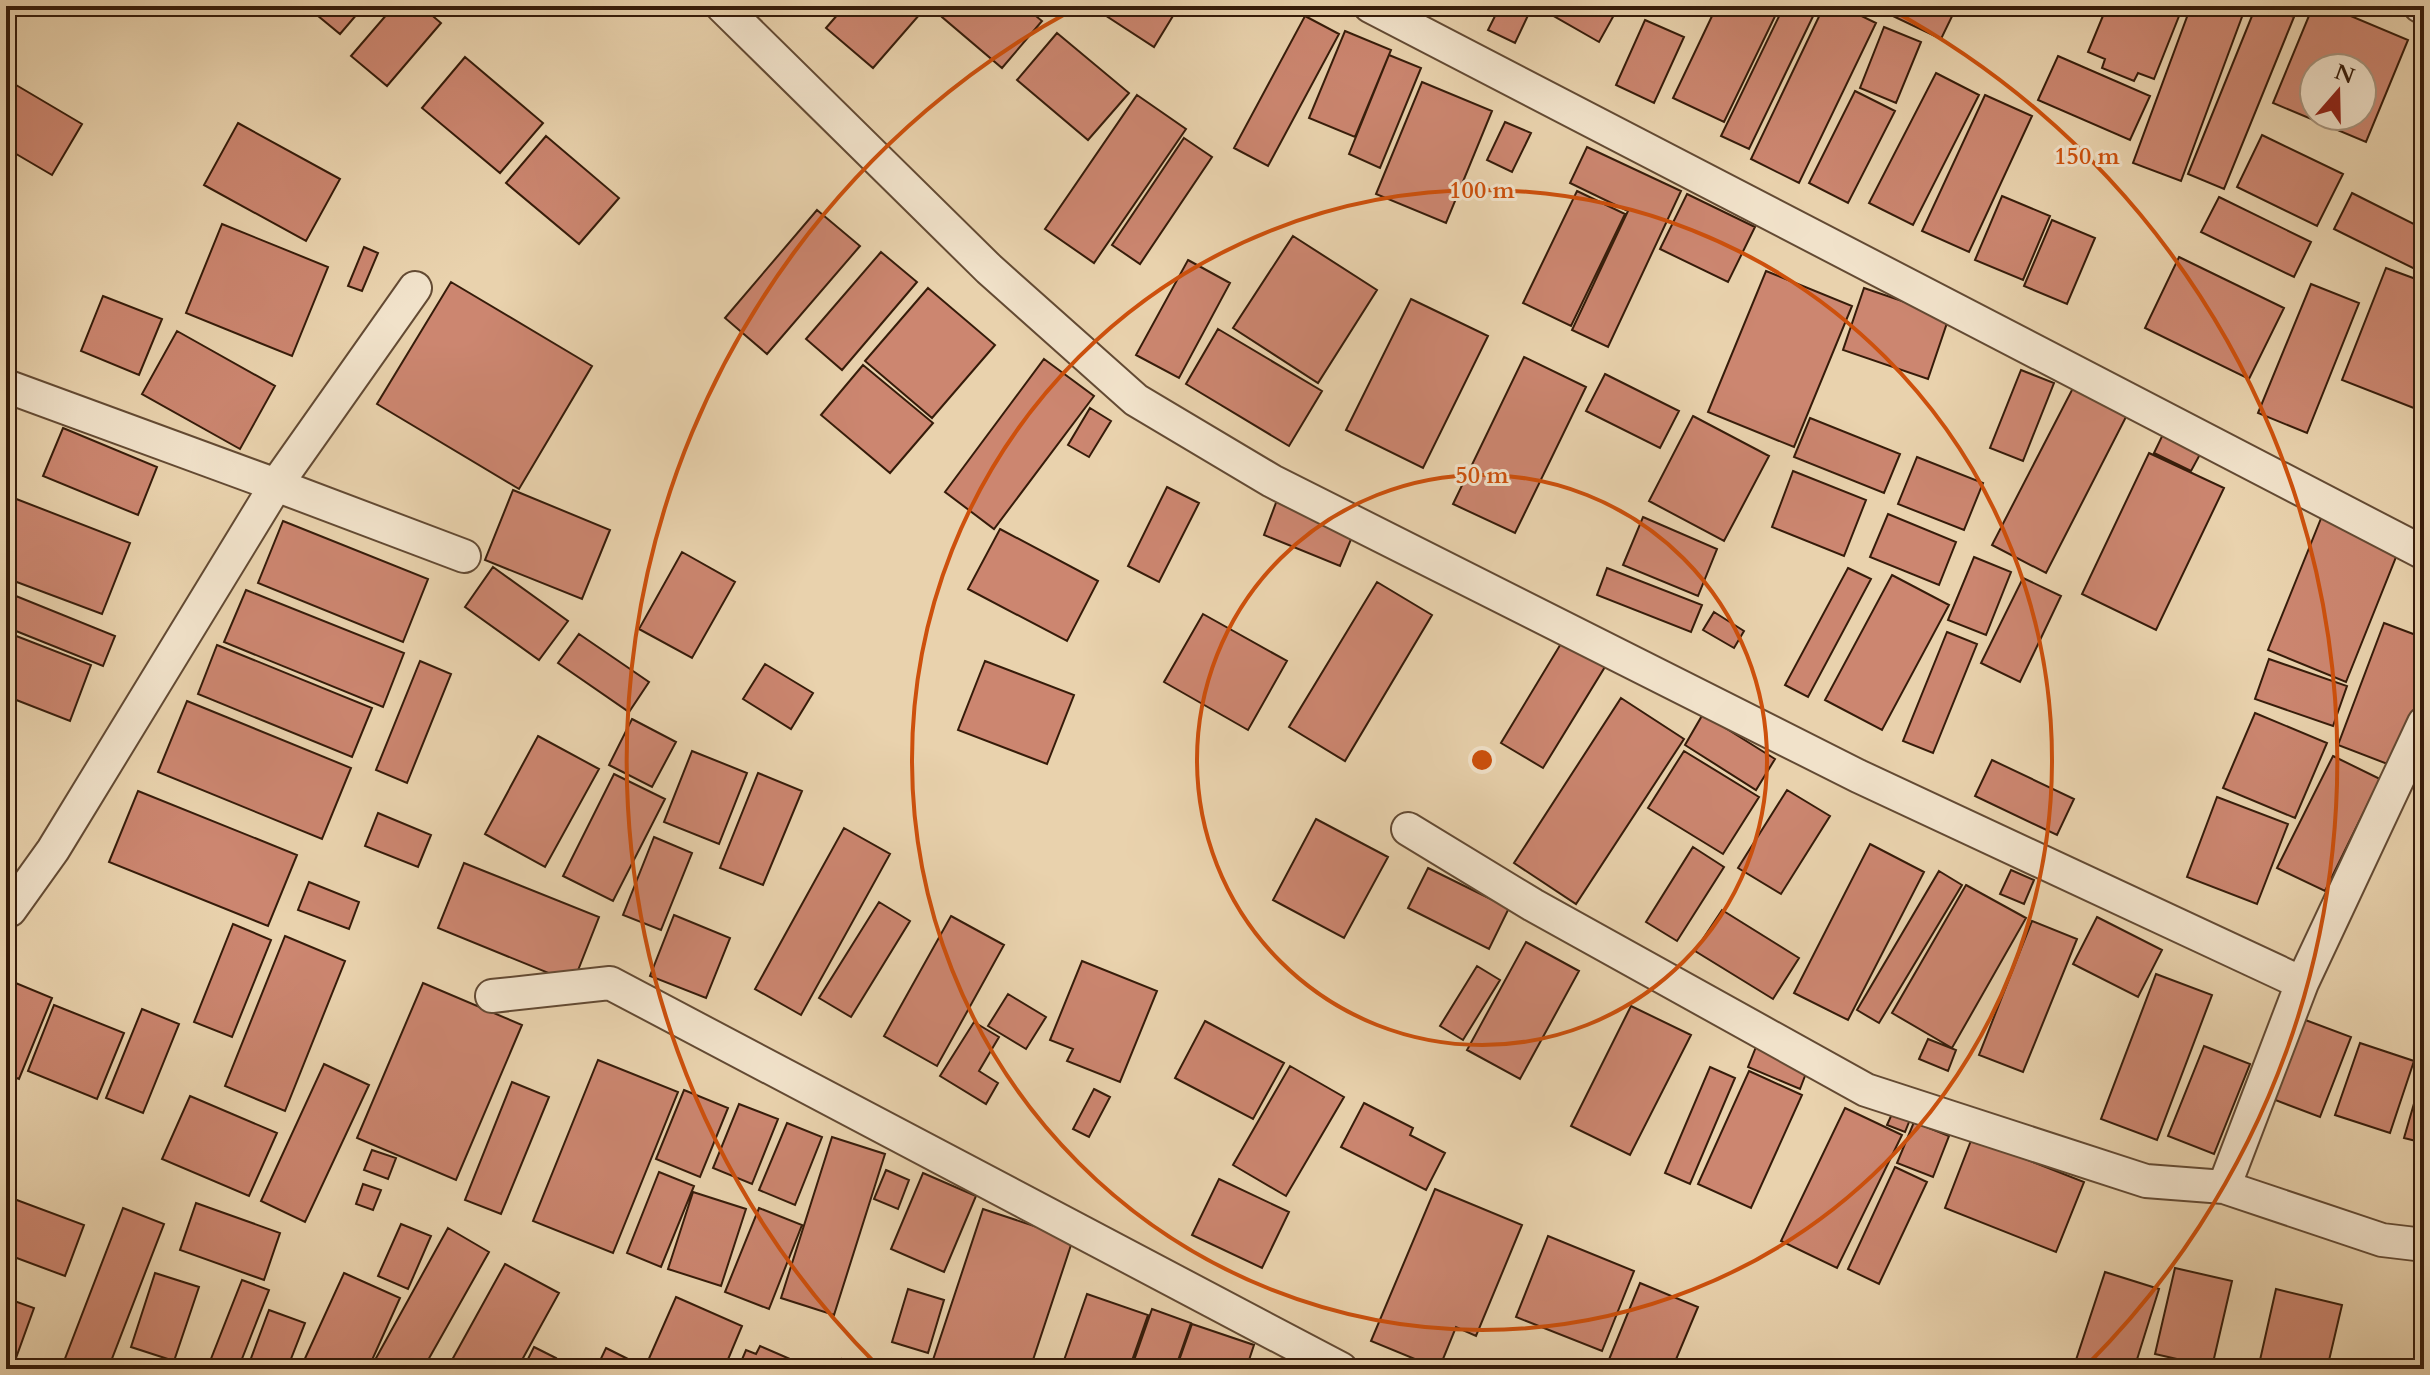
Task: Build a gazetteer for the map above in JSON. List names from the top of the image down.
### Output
{
  "north": "top",
  "rings": ["150 m", "100 m", "50 m"]
}
